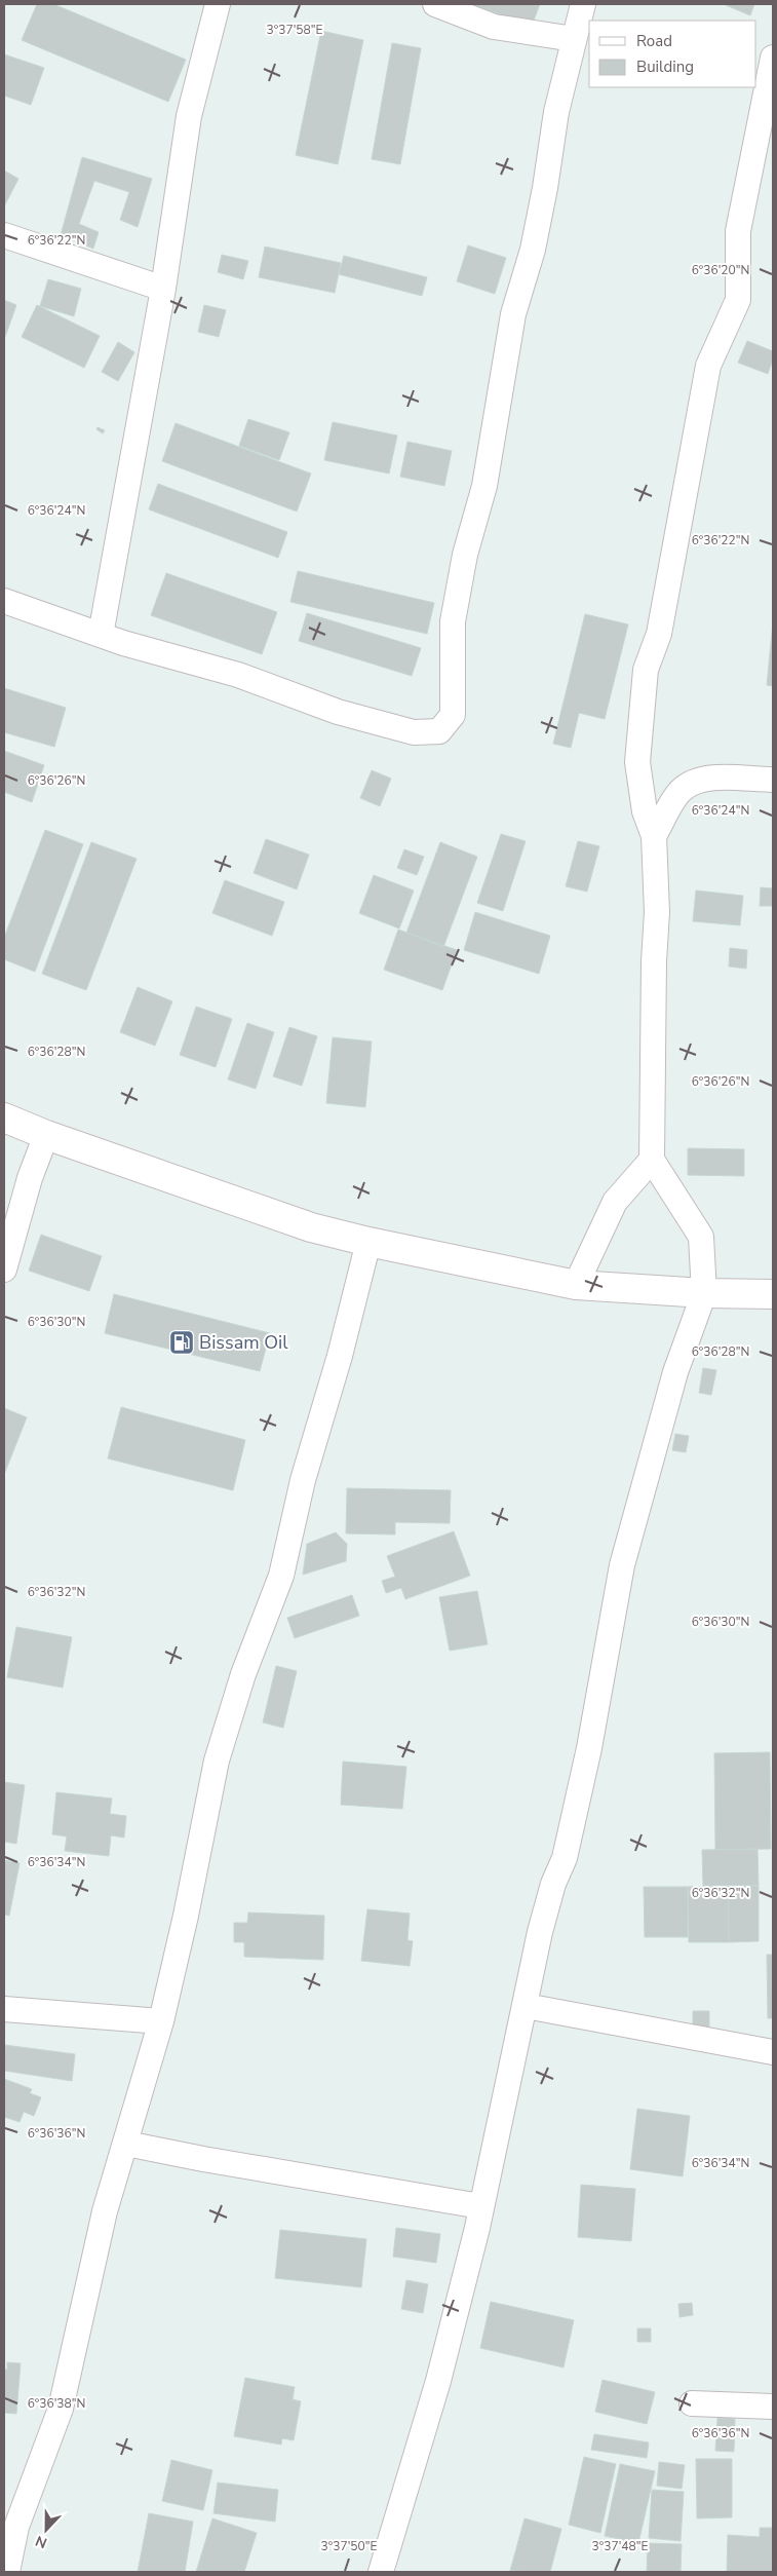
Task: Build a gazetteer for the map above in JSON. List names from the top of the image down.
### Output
{
  "places": {
    "fuel station": ["Bissam Oil"]
  },
  "legend": ["Road", "Building"],
  "north": "bottom",
  "coordinates": [
    "3°37'58\"E",
    "6°36'22\"N",
    "6°36'20\"N",
    "6°36'24\"N",
    "6°36'26\"N",
    "6°36'28\"N",
    "6°36'30\"N",
    "6°36'32\"N",
    "6°36'34\"N",
    "6°36'36\"N",
    "6°36'38\"N",
    "3°37'50\"E",
    "3°37'48\"E"
  ]
}
